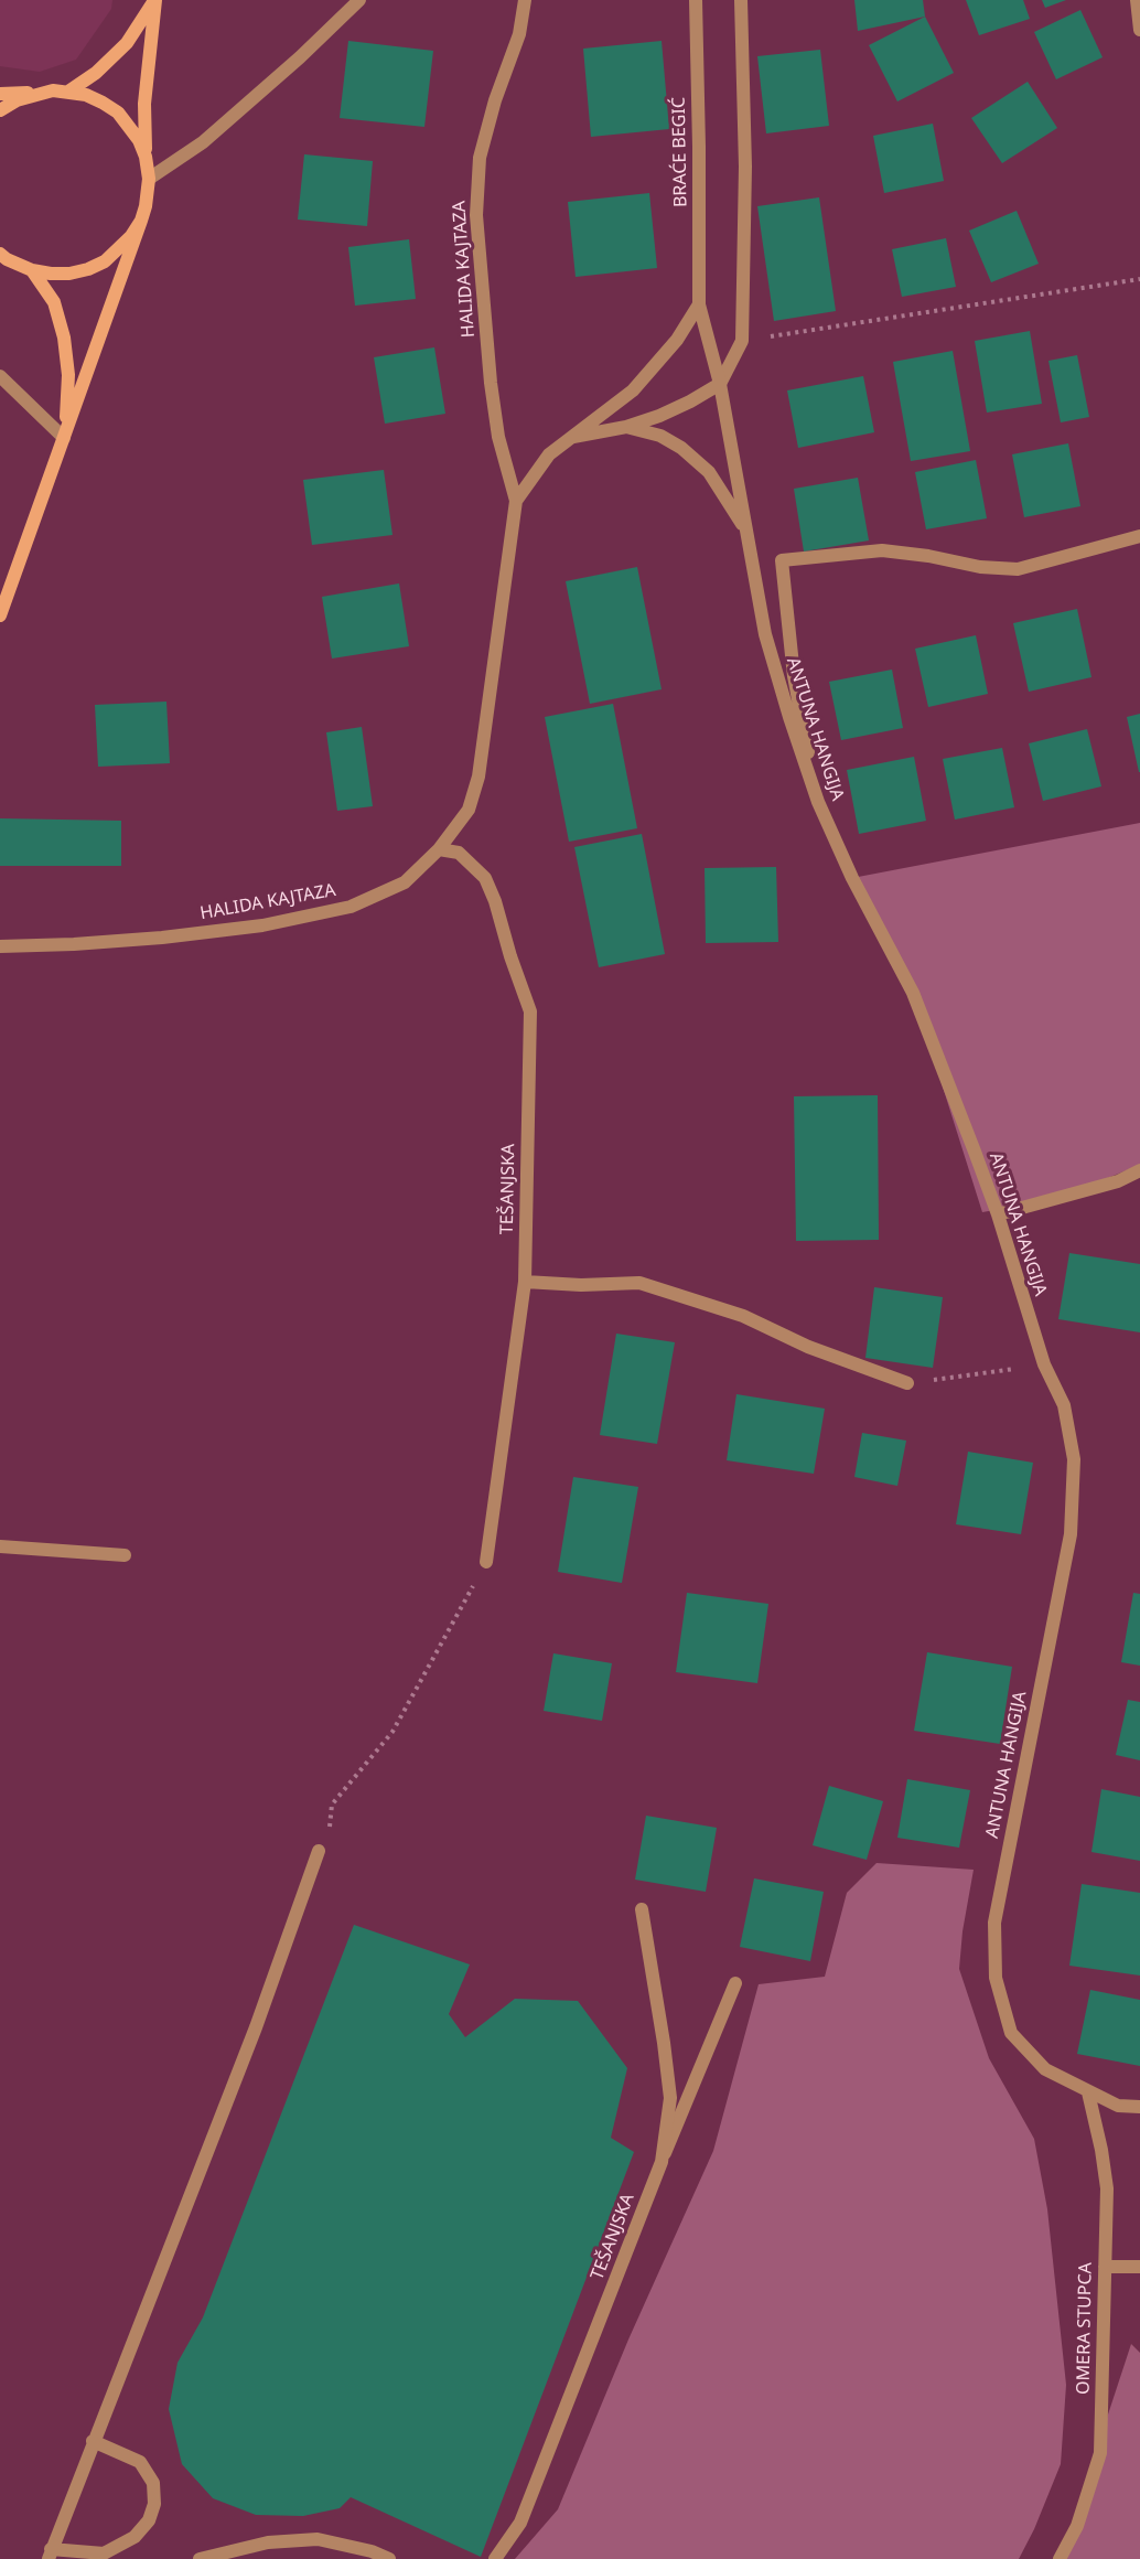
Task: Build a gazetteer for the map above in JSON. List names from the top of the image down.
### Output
{
  "streets": {
    "street": [
      "BRAĆE BEGIĆ",
      "HALIDA KAJTAZA",
      "ANTUNA HANGIJA",
      "TEŠANJSKA",
      "OMERA STUPCA"
    ]
  },
  "crossings": [
    ["BRAĆE BEGIĆ", "HALIDA KAJTAZA"],
    ["BRAĆE BEGIĆ", "ANTUNA HANGIJA"],
    ["HALIDA KAJTAZA", "ANTUNA HANGIJA"],
    ["HALIDA KAJTAZA", "TEŠANJSKA"],
    ["ANTUNA HANGIJA", "OMERA STUPCA"]
  ]
}
